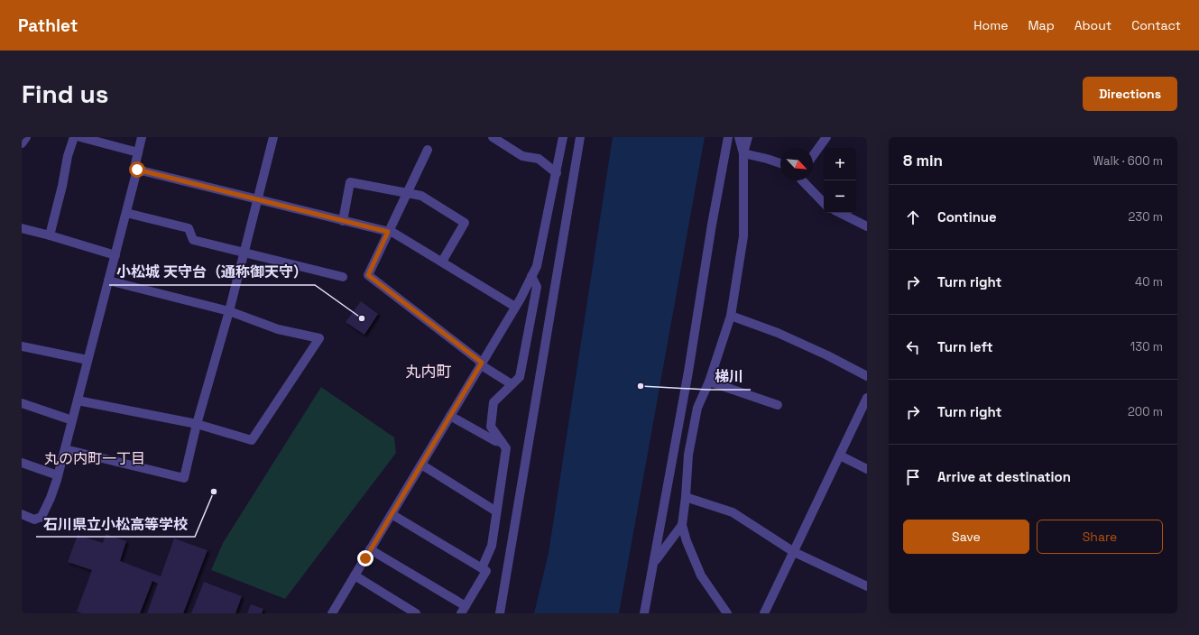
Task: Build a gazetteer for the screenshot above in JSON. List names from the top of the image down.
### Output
{
  "districts": ["丸内町", "丸の内町一丁目"],
  "places": ["小松城 天守台（通称御天守）", "梯川", "石川県立小松高等学校"],
  "north": "bottom right",
  "page": {
    "header": "Pathlet",
    "nav": [
      "Home",
      "Map",
      "About",
      "Contact"
    ],
    "buttons": [
      "Directions",
      ["Save", "Share"]
    ],
    "title": "Find us",
    "heading": ["8 min", "Walk · 600 m"],
    "map_buttons": ["+", "−"],
    "list": [
      ["Continue", "230 m"],
      ["Turn right", "40 m"],
      ["Turn left", "130 m"],
      ["Turn right", "200 m"],
      "Arrive at destination"
    ]
  }
}
